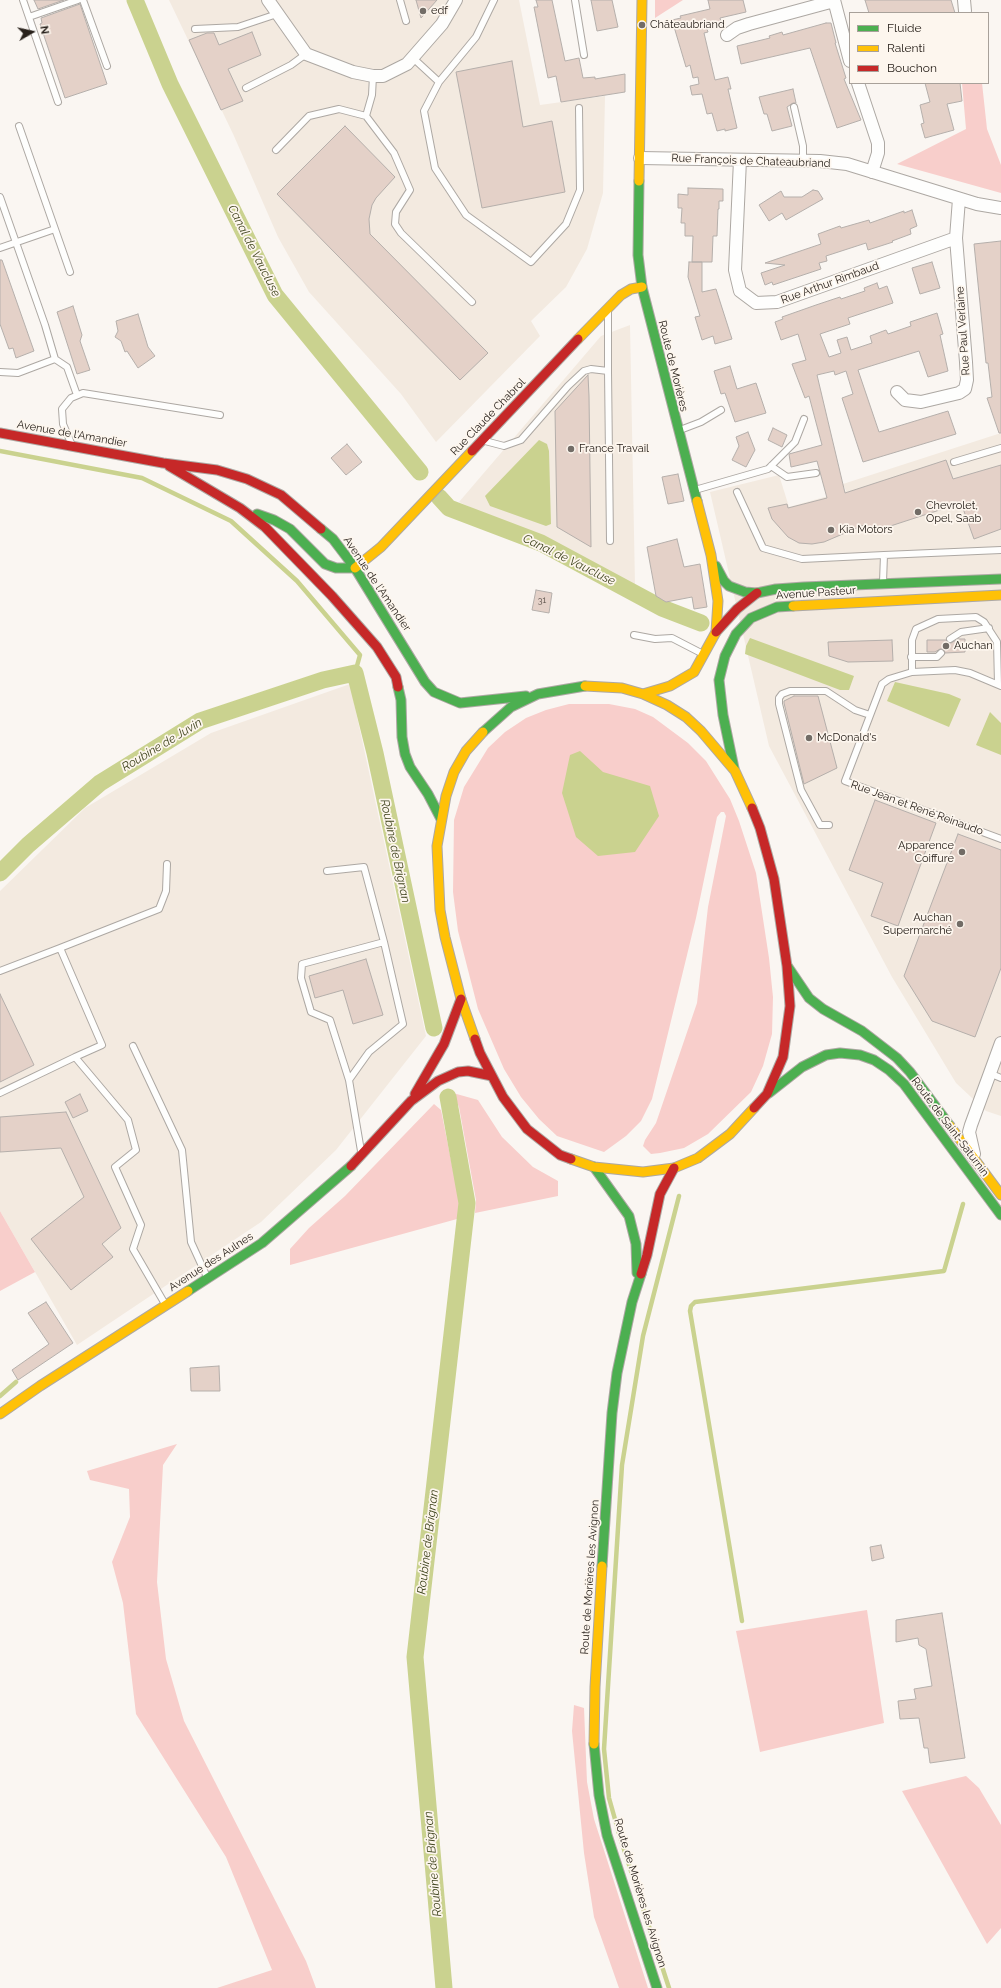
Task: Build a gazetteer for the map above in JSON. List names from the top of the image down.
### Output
{
  "streets": {
    "main road": [
      "Route de Morières",
      "Rue Claude Chabrol",
      "Avenue de l'Amandier",
      "Avenue Pasteur",
      "Route de Saint-Saturnin",
      "Avenue des Aulnes",
      "Route de Morières les Avignon"
    ],
    "street": ["Rue François de Chateaubriand", "Rue Arthur Rimbaud", "Rue Paul Verlaine"],
    "lane": ["Rue Jean et René Reinaudo"]
  },
  "crossings": [
    ["Rue François de Chateaubriand", "Rue Arthur Rimbaud"],
    ["Rue François de Chateaubriand", "Rue Paul Verlaine"],
    ["Rue François de Chateaubriand", "Route de Morières"],
    ["Rue Arthur Rimbaud", "Rue Paul Verlaine"],
    ["Route de Morières", "Rue Claude Chabrol"],
    ["Route de Morières", "Avenue de l'Amandier"],
    ["Route de Morières", "Avenue Pasteur"],
    ["Rue Claude Chabrol", "Avenue de l'Amandier"],
    ["Avenue de l'Amandier", "Avenue Pasteur"]
  ],
  "water": ["Canal de Vaucluse", "Roubine de Juvin", "Roubine de Brignan"],
  "places": [
    "edf",
    "Châteaubriand",
    "France Travail",
    "Chevrolet, Opel, Saab",
    "Kia Motors",
    "Auchan",
    "McDonald's",
    "Apparence Coiffure",
    "Auchan Supermarché"
  ],
  "house_numbers": ["31"],
  "legend": ["Fluide", "Ralenti", "Bouchon"],
  "north": "right"
}
